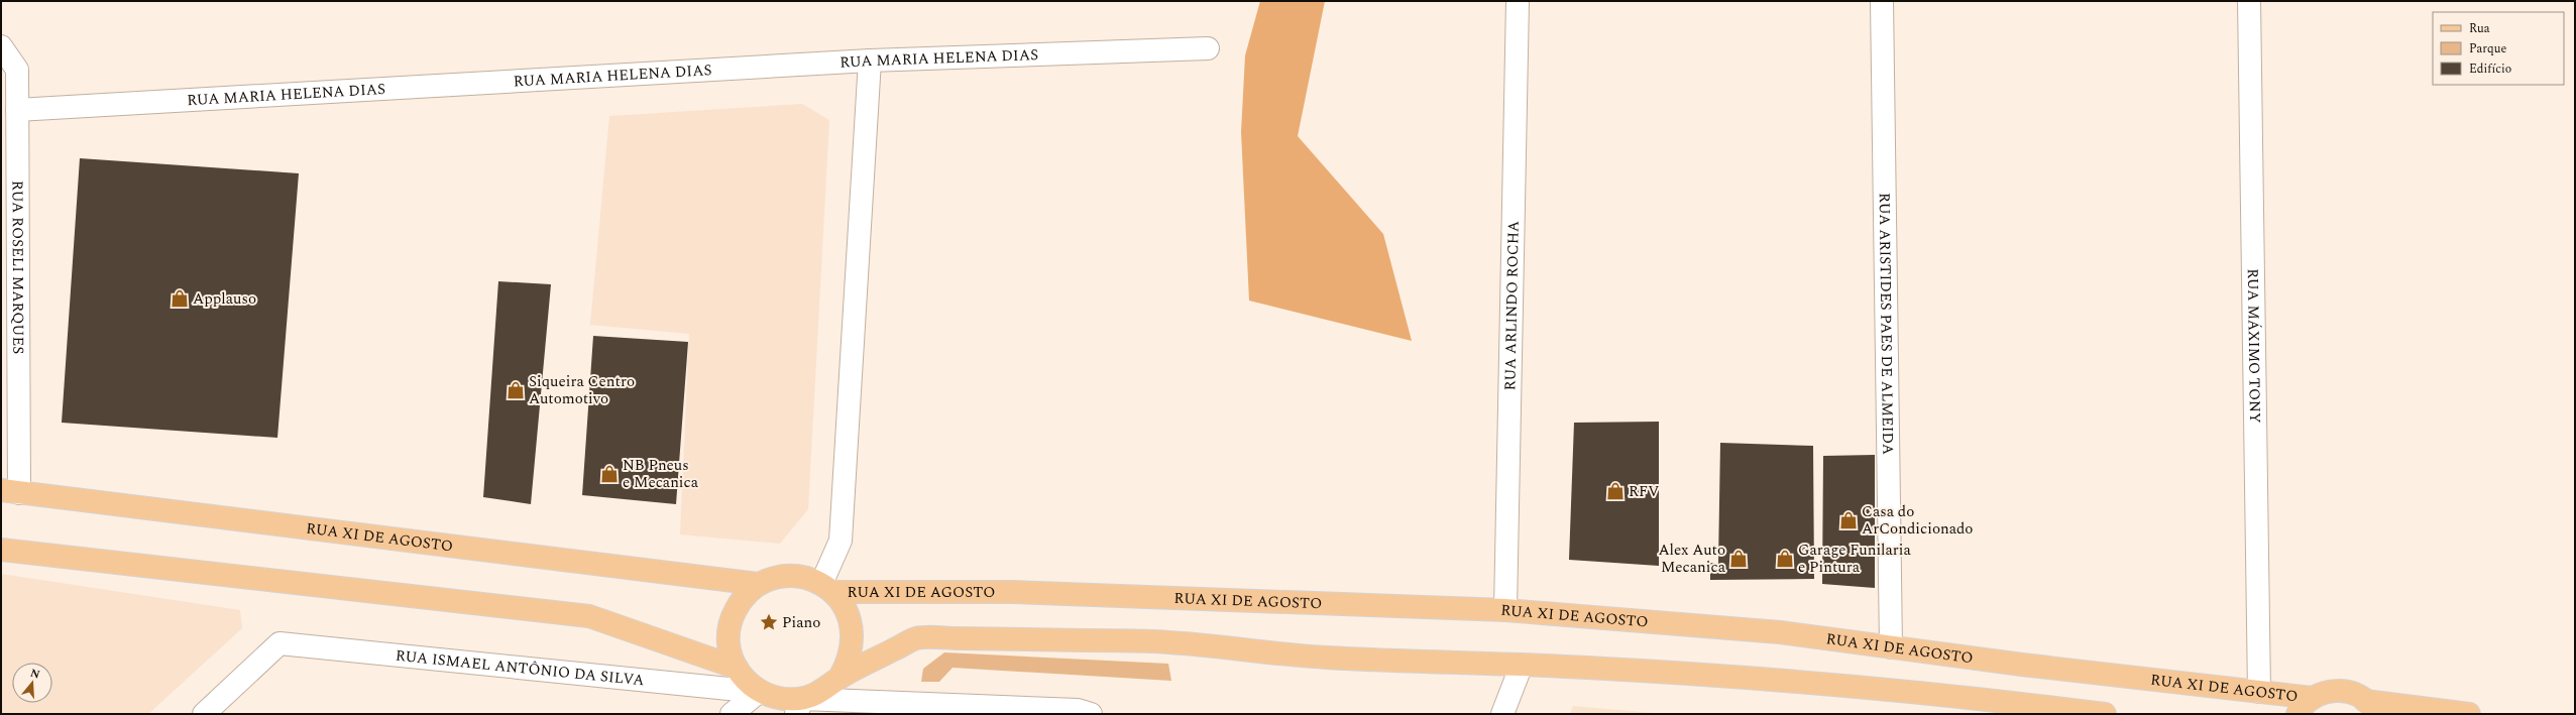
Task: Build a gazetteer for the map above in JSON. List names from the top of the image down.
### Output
{
  "streets": {
    "main road": ["RUA XI DE AGOSTO"],
    "street": [
      "RUA MARIA HELENA DIAS",
      "RUA ROSELI MARQUES",
      "RUA ARLINDO ROCHA",
      "RUA ARISTIDES PAES DE ALMEIDA",
      "RUA MÁXIMO TONY",
      "RUA ISMAEL ANTÔNIO DA SILVA"
    ]
  },
  "crossings": [
    ["RUA MARIA HELENA DIAS", "RUA ROSELI MARQUES"],
    ["RUA ROSELI MARQUES", "RUA XI DE AGOSTO"],
    ["RUA ARLINDO ROCHA", "RUA XI DE AGOSTO"],
    ["RUA ARISTIDES PAES DE ALMEIDA", "RUA XI DE AGOSTO"],
    ["RUA MÁXIMO TONY", "RUA XI DE AGOSTO"],
    ["RUA XI DE AGOSTO", "RUA ISMAEL ANTÔNIO DA SILVA"]
  ],
  "places": {
    "shop": [
      "Applauso",
      "Siqueira Centro Automotivo",
      "NB Pneus e Mecanica",
      "RFV",
      "Casa do ArCondicionado",
      "Alex Auto Mecanica",
      "Garage Funilaria e Pintura"
    ],
    "place": ["Piano"]
  },
  "legend": ["Rua", "Parque", "Edifício"],
  "north": "top"
}
